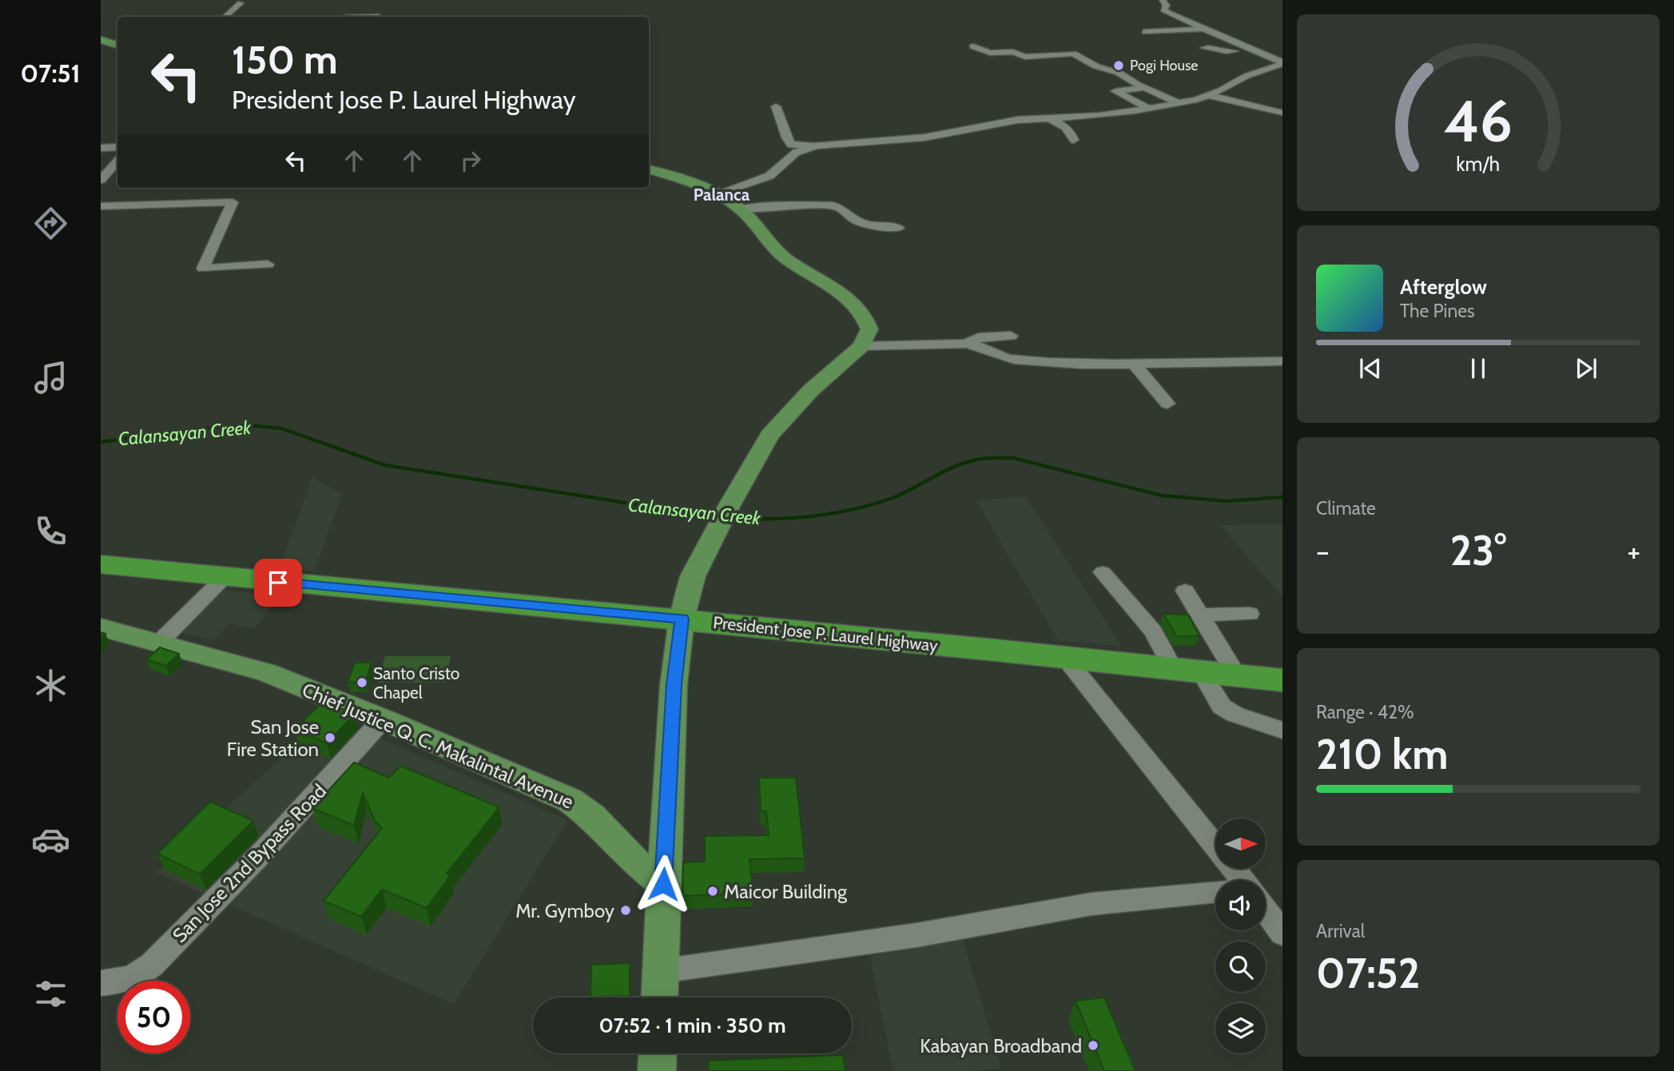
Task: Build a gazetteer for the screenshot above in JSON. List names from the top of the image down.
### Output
{
  "streets": {
    "highway": ["President Jose P. Laurel Highway"],
    "main road": ["Chief Justice Q. C. Makalintal Avenue"],
    "street": ["San Jose 2nd Bypass Road"]
  },
  "crossings": [
    ["Chief Justice Q. C. Makalintal Avenue", "San Jose 2nd Bypass Road"]
  ],
  "districts": ["Palanca"],
  "water": ["Calansayan Creek"],
  "places": [
    "Pogi House",
    "Santo Cristo Chapel",
    "San Jose Fire Station",
    "Maicor Building",
    "Mr. Gymboy",
    "Kabayan Broadband"
  ],
  "north": "right",
  "page": {
    "tabs": "07:51",
    "turn": ["150 m", "President Jose P. Laurel Highway"],
    "song": ["Afterglow", "The Pines"],
    "tile": [
      "Climate",
      ["Range · 42%", "210 km"],
      ["Arrival", "07:52"]
    ],
    "heat": ["−", "23°", "+"],
    "limit": "50",
    "trip": "07:52 · 1 min · 350 m",
    "gauge": ["46", "km/h"]
  }
}
